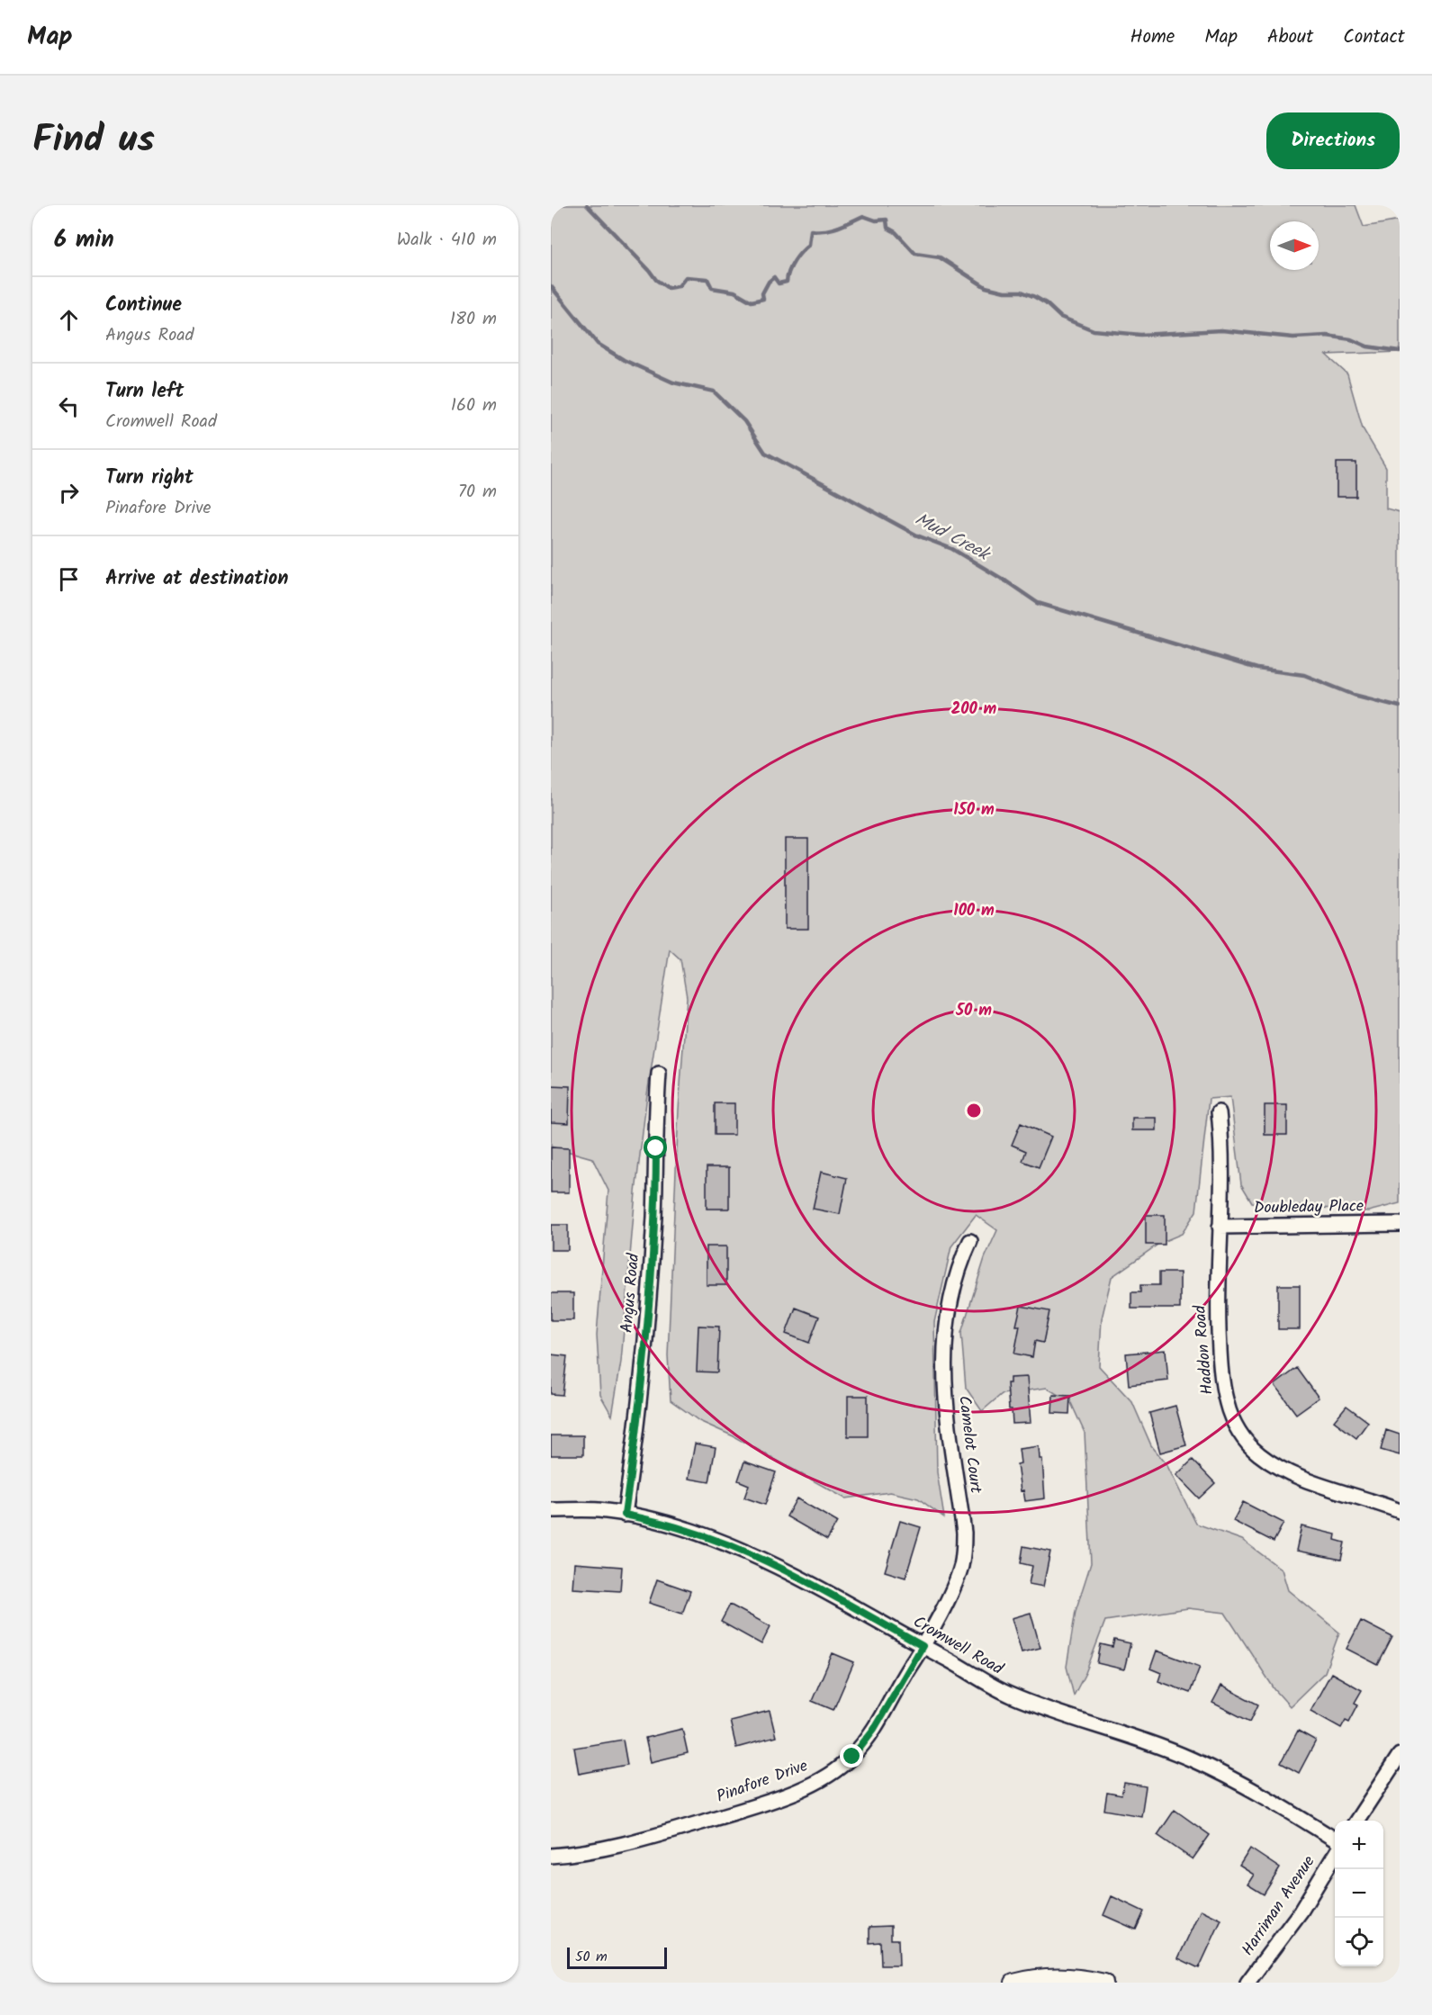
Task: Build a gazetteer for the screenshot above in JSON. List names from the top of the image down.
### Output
{
  "streets": {
    "street": [
      "Doubleday Place",
      "Angus Road",
      "Haddon Road",
      "Camelot Court",
      "Cromwell Road",
      "Pinafore Drive",
      "Harriman Avenue"
    ]
  },
  "crossings": [
    ["Doubleday Place", "Haddon Road"],
    ["Angus Road", "Cromwell Road"],
    ["Camelot Court", "Cromwell Road"],
    ["Camelot Court", "Pinafore Drive"],
    ["Cromwell Road", "Pinafore Drive"]
  ],
  "water": ["Mud Creek"],
  "scale_bar": "50 m",
  "north": "right",
  "page": {
    "header": "Map",
    "nav": [
      "Home",
      "Map",
      "About",
      "Contact"
    ],
    "title": "Find us",
    "buttons": "Directions",
    "heading": ["6 min", "Walk · 410 m"],
    "list": [
      ["Continue", "Angus Road", "180 m"],
      ["Turn left", "Cromwell Road", "160 m"],
      ["Turn right", "Pinafore Drive", "70 m"],
      "Arrive at destination"
    ],
    "map_buttons": ["+", "−"],
    "scale": "50 m"
  },
  "rings": [
    "200 m",
    "150 m",
    "100 m",
    "50 m"
  ]
}
